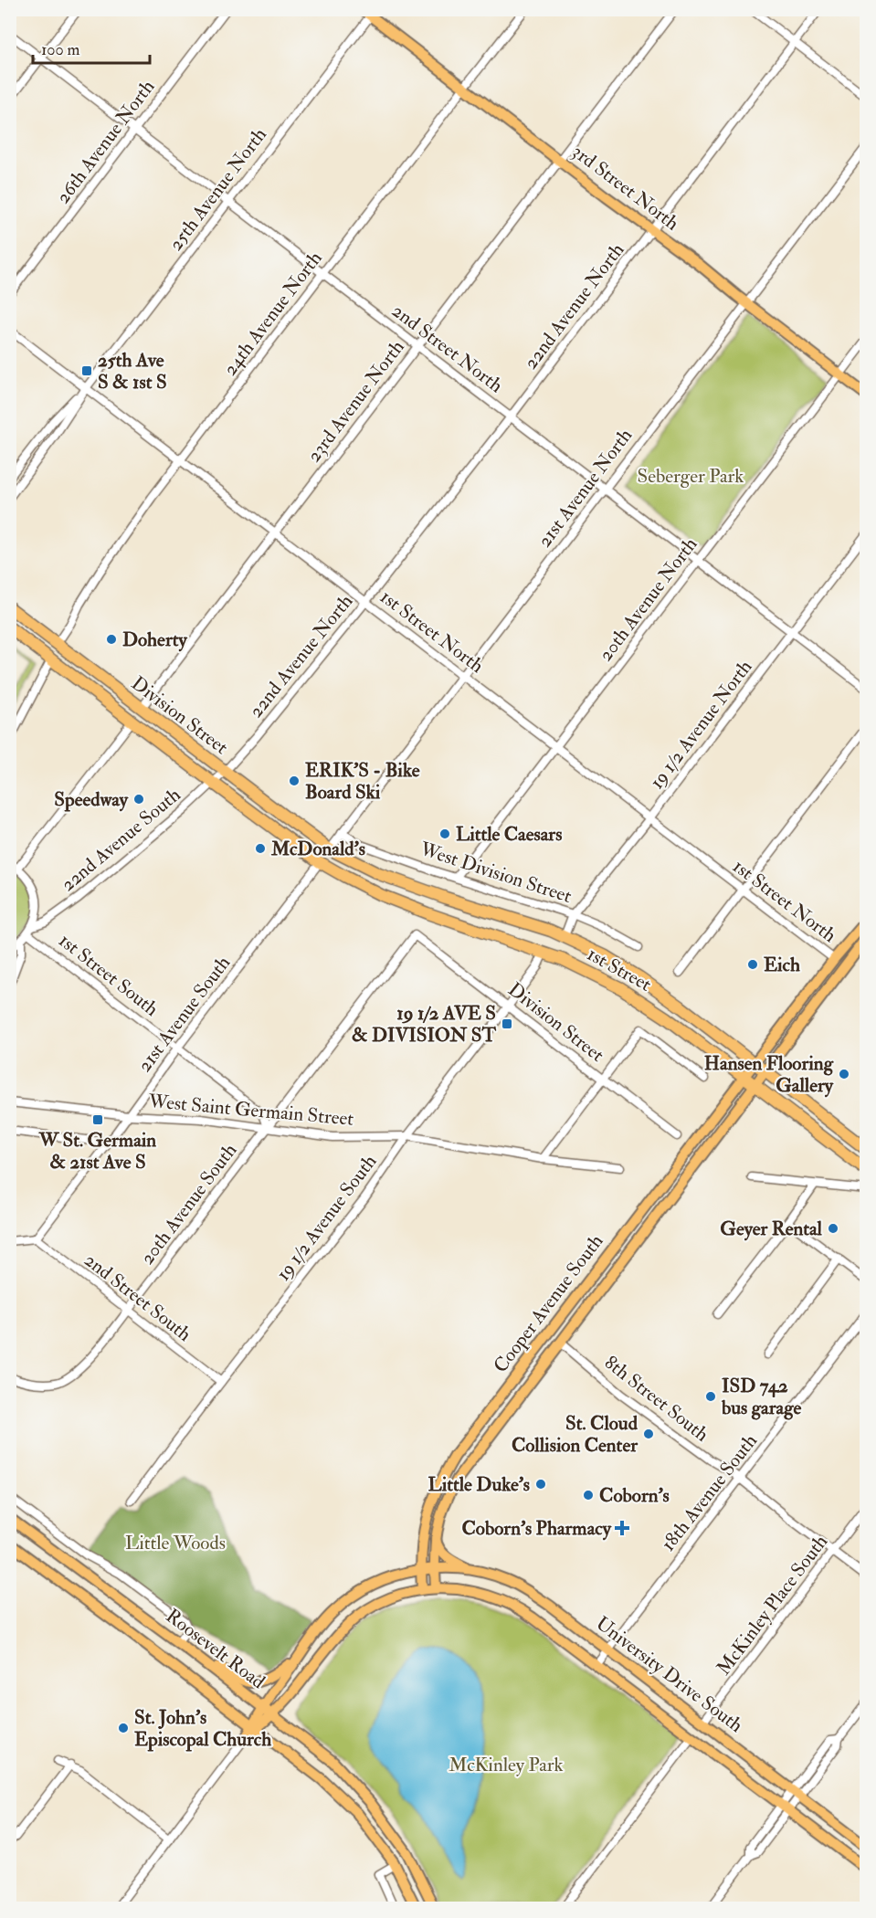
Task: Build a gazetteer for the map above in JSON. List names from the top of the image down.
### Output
{
  "streets": {
    "highway": ["Division Street", "1st Street"],
    "main road": [
      "3rd Street North",
      "Cooper Avenue South",
      "Roosevelt Road",
      "University Drive South"
    ],
    "street": [
      "26th Avenue North",
      "25th Avenue North",
      "22nd Avenue North",
      "24th Avenue North",
      "2nd Street North",
      "23rd Avenue North",
      "21st Avenue North",
      "20th Avenue North",
      "1st Street North",
      "19 1/2 Avenue North",
      "22nd Avenue South",
      "West Division Street",
      "1st Street South",
      "21st Avenue South",
      "West Saint Germain Street",
      "20th Avenue South",
      "19 1/2 Avenue South",
      "2nd Street South",
      "8th Street South",
      "18th Avenue South",
      "McKinley Place South"
    ]
  },
  "crossings": [
    ["26th Avenue North", "2nd Street North"],
    ["3rd Street North", "25th Avenue North"],
    ["3rd Street North", "22nd Avenue North"],
    ["3rd Street North", "24th Avenue North"],
    ["3rd Street North", "23rd Avenue North"],
    ["3rd Street North", "21st Avenue North"],
    ["3rd Street North", "20th Avenue North"],
    ["25th Avenue North", "2nd Street North"],
    ["25th Avenue North", "1st Street North"],
    ["22nd Avenue North", "2nd Street North"],
    ["22nd Avenue North", "1st Street North"],
    ["22nd Avenue North", "Division Street"],
    ["22nd Avenue North", "22nd Avenue South"],
    ["24th Avenue North", "2nd Street North"],
    ["24th Avenue North", "1st Street North"],
    ["24th Avenue North", "Division Street"],
    ["2nd Street North", "23rd Avenue North"],
    ["2nd Street North", "21st Avenue North"],
    ["2nd Street North", "20th Avenue North"],
    ["2nd Street North", "19 1/2 Avenue North"],
    ["23rd Avenue North", "1st Street North"],
    ["23rd Avenue North", "Division Street"],
    ["21st Avenue North", "1st Street North"],
    ["21st Avenue North", "Division Street"],
    ["21st Avenue North", "West Division Street"],
    ["21st Avenue North", "1st Street"],
    ["20th Avenue North", "1st Street North"],
    ["20th Avenue North", "West Division Street"],
    ["1st Street North", "19 1/2 Avenue North"],
    ["1st Street North", "Cooper Avenue South"],
    ["Division Street", "22nd Avenue South"],
    ["Division Street", "1st Street"],
    ["Division Street", "21st Avenue South"],
    ["Division Street", "20th Avenue South"],
    ["Division Street", "19 1/2 Avenue South"],
    ["19 1/2 Avenue North", "West Division Street"],
    ["19 1/2 Avenue North", "1st Street"],
    ["1st Street", "21st Avenue South"],
    ["1st Street", "19 1/2 Avenue South"],
    ["1st Street", "Cooper Avenue South"],
    ["1st Street South", "21st Avenue South"],
    ["1st Street South", "West Saint Germain Street"],
    ["1st Street South", "20th Avenue South"],
    ["21st Avenue South", "West Saint Germain Street"],
    ["21st Avenue South", "2nd Street South"],
    ["West Saint Germain Street", "20th Avenue South"],
    ["West Saint Germain Street", "19 1/2 Avenue South"],
    ["20th Avenue South", "2nd Street South"],
    ["19 1/2 Avenue South", "2nd Street South"],
    ["8th Street South", "18th Avenue South"],
    ["8th Street South", "McKinley Place South"],
    ["18th Avenue South", "University Drive South"],
    ["McKinley Place South", "University Drive South"]
  ],
  "parks": ["Seberger Park", "Little Woods", "McKinley Park"],
  "places": {
    "transit": ["25th Ave S & 1st S", "19 1/2 AVE S & DIVISION ST", "W St. Germain & 21st Ave S"],
    "other": [
      "Doherty",
      "ERIK'S - Bike Board Ski",
      "Speedway",
      "Little Caesars",
      "McDonald's",
      "Eich",
      "Hansen Flooring Gallery",
      "Geyer Rental",
      "ISD 742 bus garage",
      "St. Cloud Collision Center",
      "Little Duke's",
      "Coborn's",
      "St. John’s Episcopal Church"
    ],
    "health": ["Coborn's Pharmacy"]
  },
  "scale_bar": "100 m"
}
